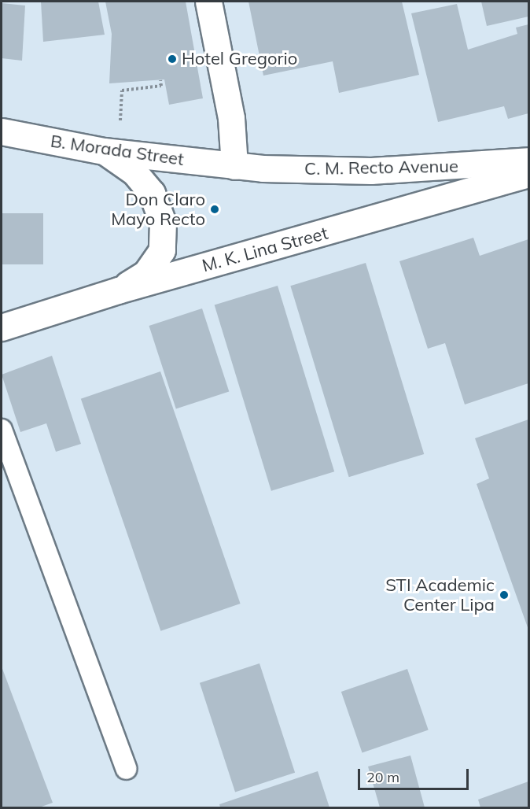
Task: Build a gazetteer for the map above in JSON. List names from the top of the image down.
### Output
{
  "streets": {
    "main road": ["B. Morada Street", "C. M. Recto Avenue", "M. K. Lina Street"]
  },
  "crossings": [
    ["B. Morada Street", "C. M. Recto Avenue"]
  ],
  "places": ["Hotel Gregorio", "Don Claro Mayo Recto", "STI Academic Center Lipa"],
  "scale_bar": "20 m"
}
